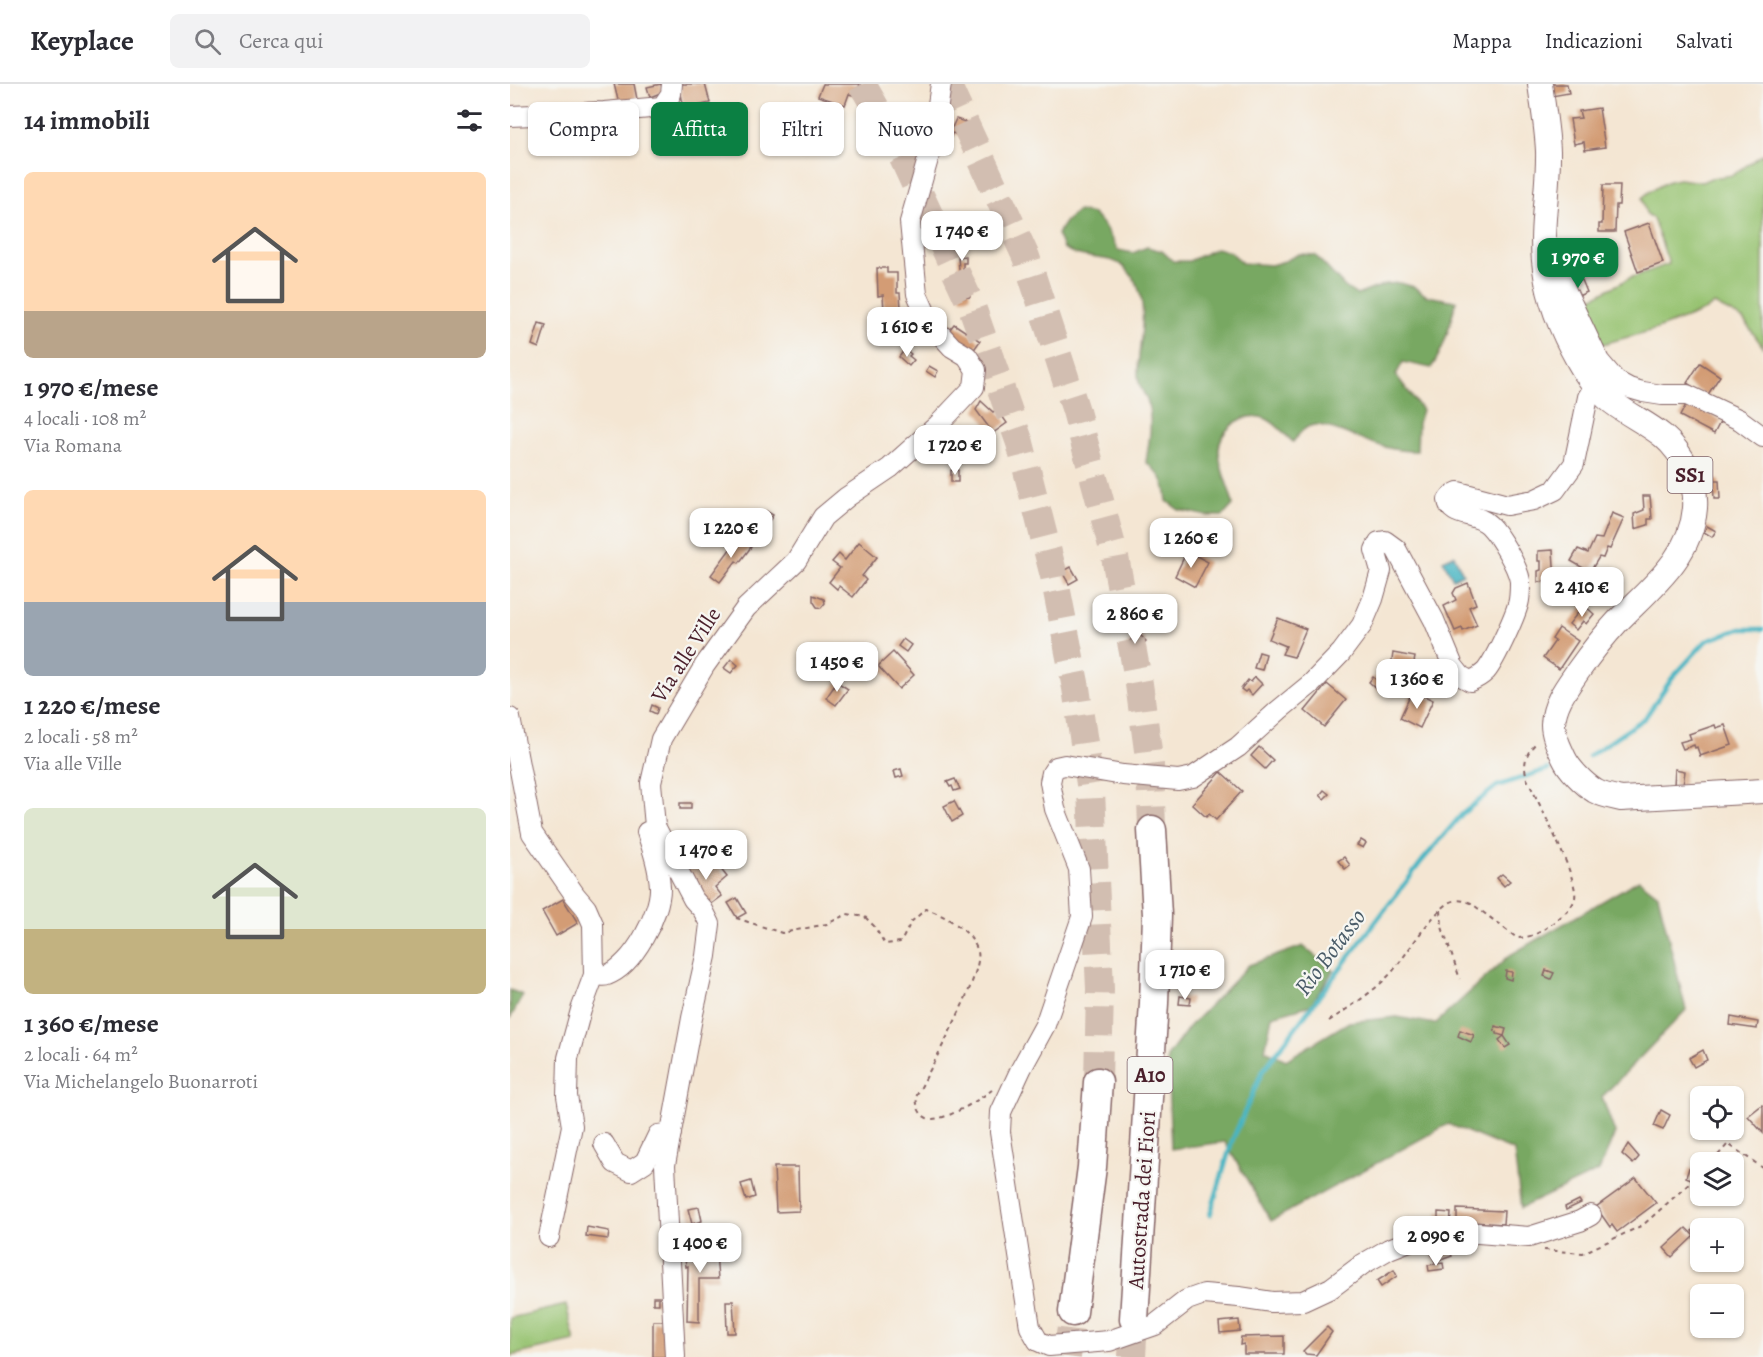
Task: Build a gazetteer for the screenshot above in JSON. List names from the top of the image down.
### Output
{
  "streets": {
    "highway": ["A10", "Autostrada dei Fiori"],
    "main road": ["SS1"],
    "street": ["Via alle Ville"]
  },
  "water": ["Rio Botasso"],
  "page": {
    "header": "Keyplace",
    "search": "Cerca qui",
    "nav": ["Mappa", "Indicazioni", "Salvati"],
    "heading": "14 immobili",
    "chip": [
      "Compra",
      "Affitta",
      "Filtri",
      "Nuovo"
    ],
    "list": [
      {
        "name": "1 970 €/mese",
        "note": "4 locali · 108 m² · Via Romana"
      },
      {
        "name": "1 220 €/mese",
        "note": "2 locali · 58 m² · Via alle Ville"
      },
      {
        "name": "1 360 €/mese",
        "note": "2 locali · 64 m² · Via Michelangelo Buonarroti"
      }
    ],
    "price": [
      "1 740 €",
      "1 970 €",
      "1 610 €",
      "1 720 €",
      "1 220 €",
      "1 260 €",
      "2 410 €",
      "2 860 €",
      "1 450 €",
      "1 360 €",
      "1 470 €",
      "1 710 €",
      "2 090 €",
      "1 400 €"
    ],
    "map_buttons": ["+", "−"]
  }
}
